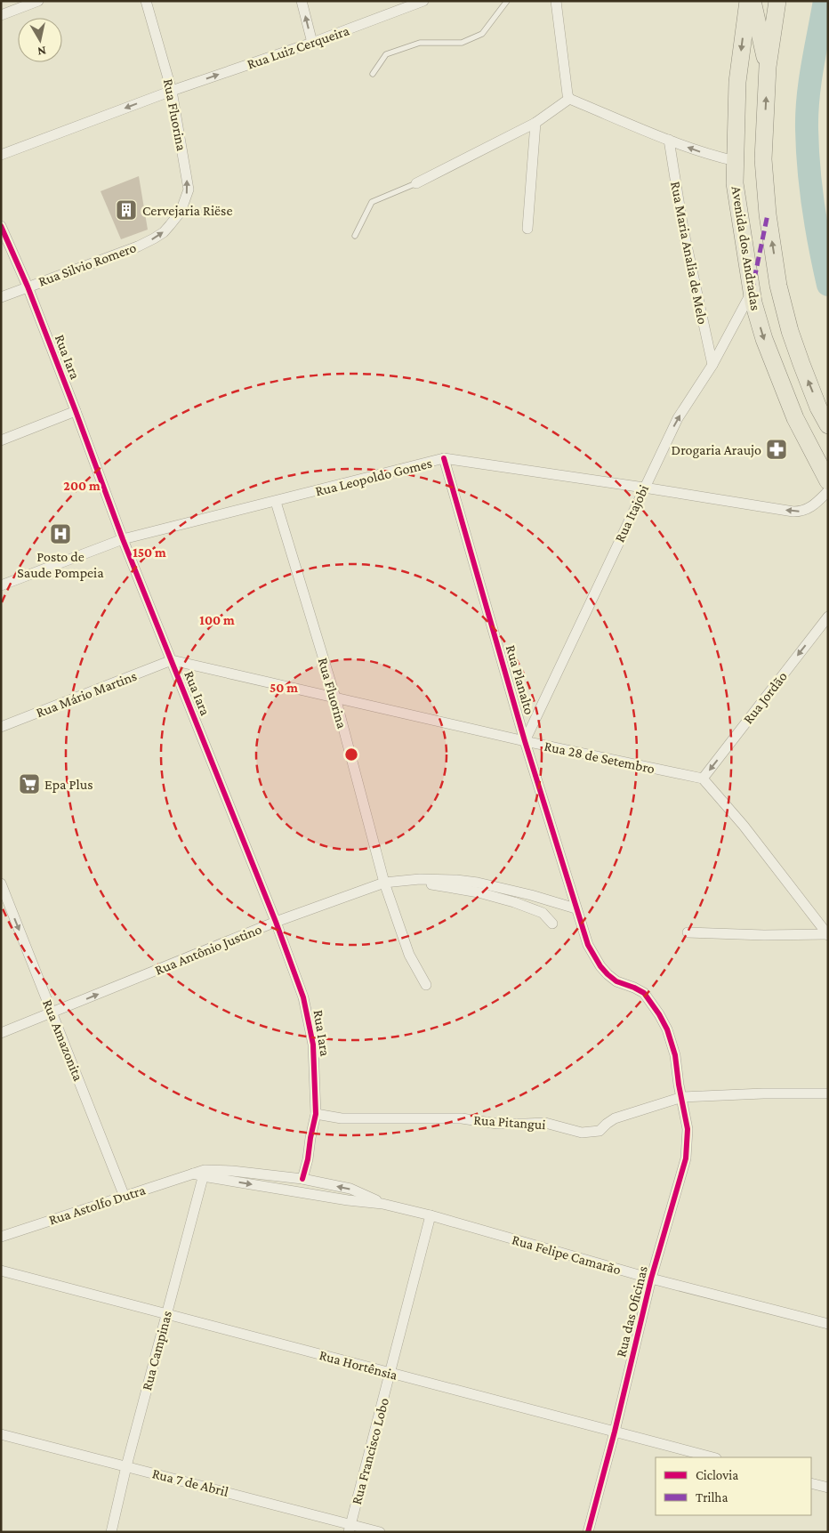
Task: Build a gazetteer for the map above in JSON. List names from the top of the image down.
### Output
{
  "streets": {
    "main road": ["Avenida dos Andradas"],
    "street": [
      "Rua Luiz Cerqueira",
      "Rua Fluorina",
      "Rua Maria Analia de Melo",
      "Rua Silvio Romero",
      "Rua Iara",
      "Rua Leopoldo Gomes",
      "Rua Itajobi",
      "Rua Planalto",
      "Rua Mário Martins",
      "Rua Jordão",
      "Rua 28 de Setembro",
      "Rua Antônio Justino",
      "Rua Amazonita",
      "Rua Pitangui",
      "Rua Astolfo Dutra",
      "Rua Felipe Camarão",
      "Rua das Oficinas",
      "Rua Campinas",
      "Rua Hortênsia",
      "Rua Francisco Lobo",
      "Rua 7 de Abril"
    ]
  },
  "crossings": [
    ["Rua Luiz Cerqueira", "Rua Fluorina"],
    ["Rua Fluorina", "Rua Silvio Romero"],
    ["Rua Fluorina", "Rua Leopoldo Gomes"],
    ["Rua Fluorina", "Rua 28 de Setembro"],
    ["Rua Fluorina", "Rua Antônio Justino"],
    ["Avenida dos Andradas", "Rua Itajobi"],
    ["Rua Maria Analia de Melo", "Rua Itajobi"],
    ["Rua Silvio Romero", "Rua Iara"],
    ["Rua Iara", "Rua Leopoldo Gomes"],
    ["Rua Iara", "Rua Mário Martins"],
    ["Rua Iara", "Rua 28 de Setembro"],
    ["Rua Iara", "Rua Antônio Justino"],
    ["Rua Iara", "Rua Pitangui"],
    ["Rua Iara", "Rua Felipe Camarão"],
    ["Rua Leopoldo Gomes", "Rua Itajobi"],
    ["Rua Leopoldo Gomes", "Rua Planalto"],
    ["Rua Itajobi", "Rua Planalto"],
    ["Rua Itajobi", "Rua 28 de Setembro"],
    ["Rua Planalto", "Rua 28 de Setembro"],
    ["Rua Planalto", "Rua Antônio Justino"],
    ["Rua Mário Martins", "Rua 28 de Setembro"],
    ["Rua Jordão", "Rua 28 de Setembro"],
    ["Rua Antônio Justino", "Rua Amazonita"],
    ["Rua Amazonita", "Rua Astolfo Dutra"],
    ["Rua Pitangui", "Rua das Oficinas"],
    ["Rua Astolfo Dutra", "Rua Felipe Camarão"],
    ["Rua Astolfo Dutra", "Rua Campinas"],
    ["Rua Felipe Camarão", "Rua das Oficinas"],
    ["Rua Felipe Camarão", "Rua Campinas"],
    ["Rua Felipe Camarão", "Rua Francisco Lobo"],
    ["Rua das Oficinas", "Rua Hortênsia"],
    ["Rua Campinas", "Rua Hortênsia"],
    ["Rua Campinas", "Rua 7 de Abril"],
    ["Rua Hortênsia", "Rua Francisco Lobo"],
    ["Rua Francisco Lobo", "Rua 7 de Abril"]
  ],
  "one_way": ["Rua Silvio Romero", "Rua Jordão", "Rua Amazonita"],
  "places": {
    "building": ["Cervejaria Riëse"],
    "pharmacy": ["Drogaria Araujo"],
    "hospital": ["Posto de Saude Pompeia"],
    "supermarket": ["Epa Plus"]
  },
  "legend": ["Ciclovia", "Trilha"],
  "north": "bottom",
  "rings": [
    "200 m",
    "150 m",
    "100 m",
    "50 m"
  ]
}
